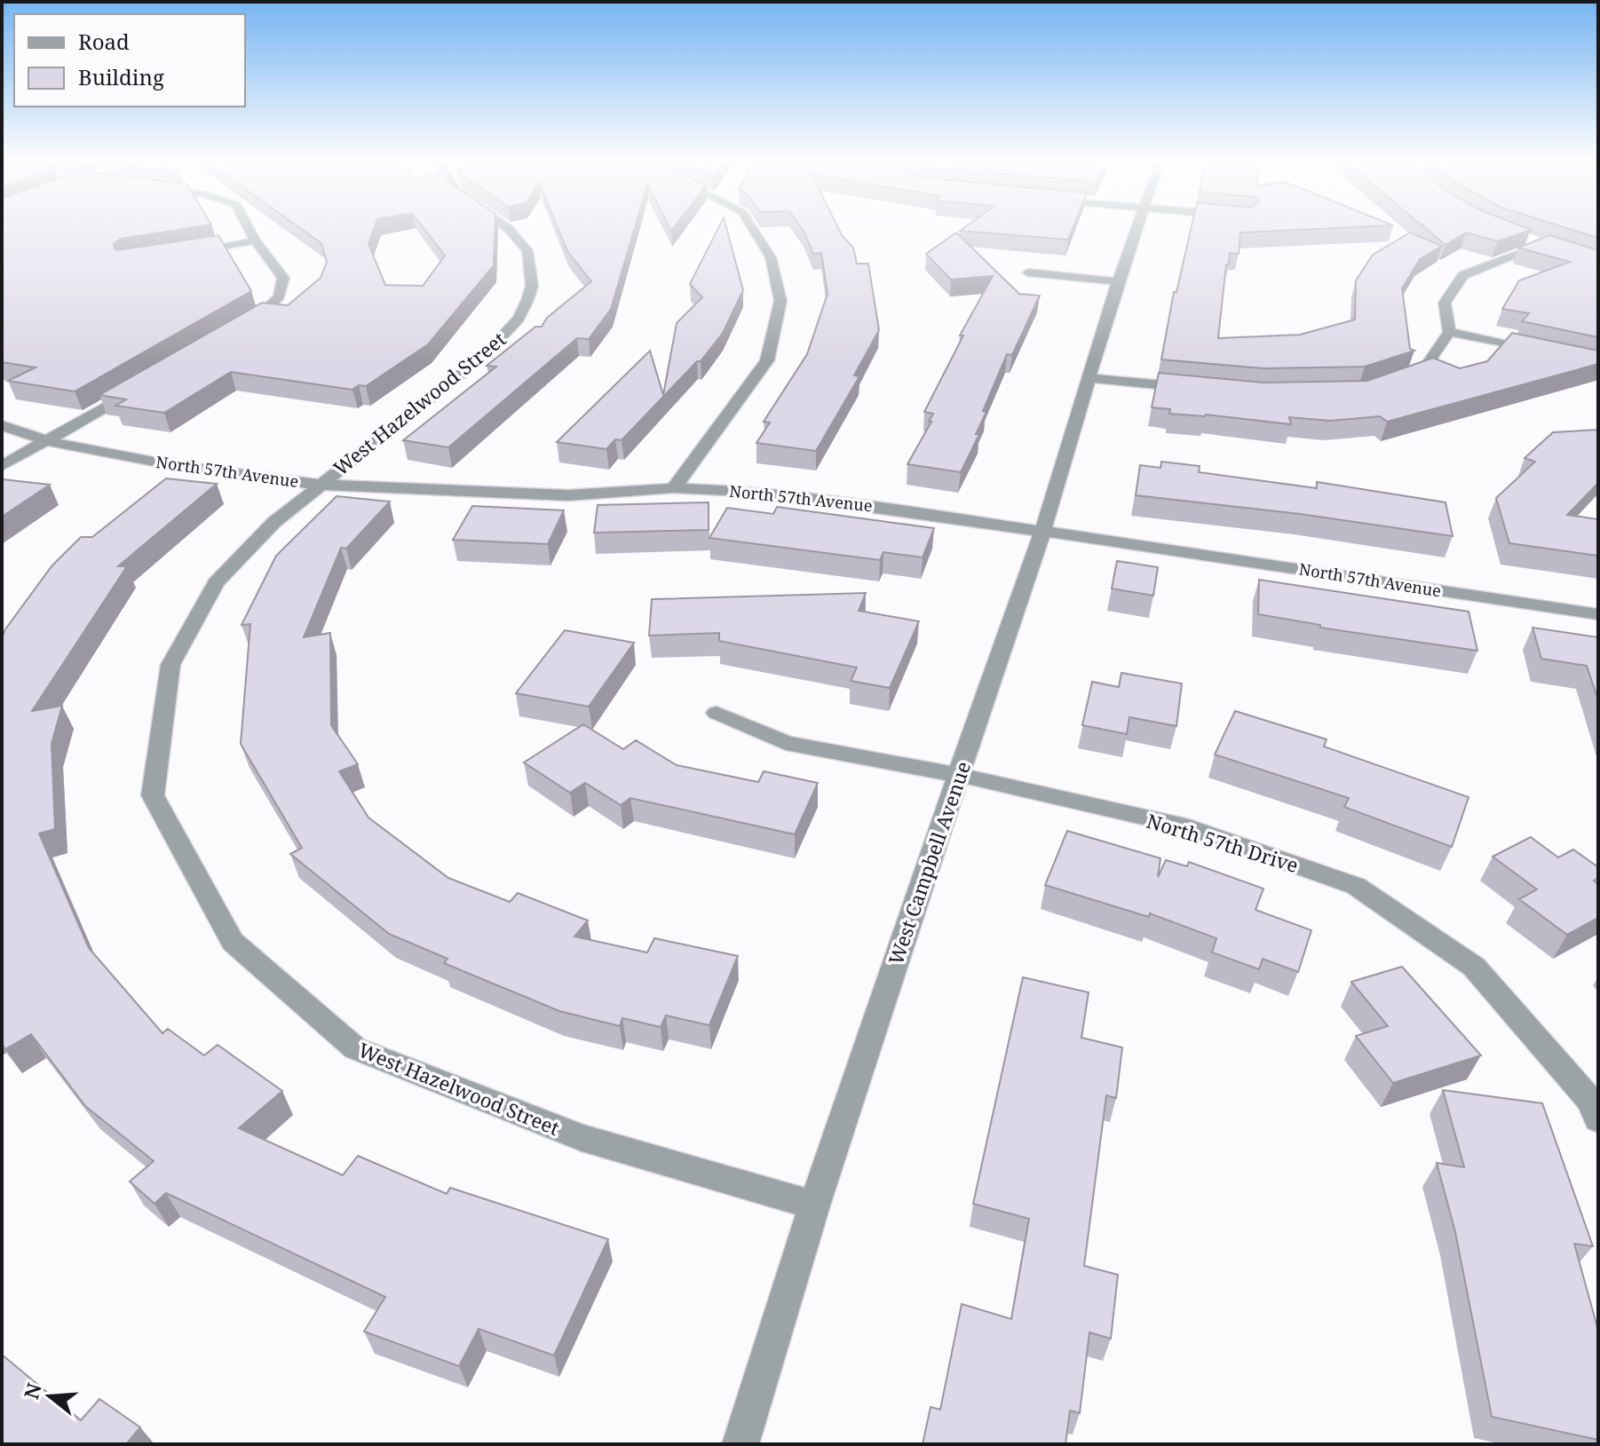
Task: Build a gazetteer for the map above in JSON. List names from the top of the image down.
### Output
{
  "streets": {
    "street": [
      "West Hazelwood Street",
      "North 57th Avenue",
      "North 57th Drive",
      "West Campbell Avenue"
    ]
  },
  "crossings": [
    ["West Hazelwood Street", "North 57th Avenue"],
    ["West Hazelwood Street", "West Campbell Avenue"],
    ["North 57th Avenue", "West Campbell Avenue"],
    ["North 57th Drive", "West Campbell Avenue"]
  ],
  "legend": ["Road", "Building"],
  "north": "left"
}
